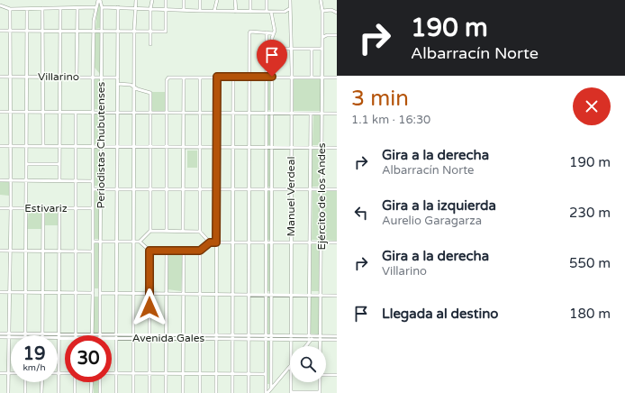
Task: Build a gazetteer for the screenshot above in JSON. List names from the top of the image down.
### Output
{
  "streets": {
    "street": [
      "Villarino",
      "Periodistas Chubutenses",
      "Manuel Verdeal",
      "Ejército de los Andes",
      "Estivariz",
      "Avenida Gales"
    ]
  },
  "crossings": [
    ["Villarino", "Periodistas Chubutenses"],
    ["Periodistas Chubutenses", "Estivariz"],
    ["Manuel Verdeal", "Avenida Gales"],
    ["Ejército de los Andes", "Avenida Gales"]
  ],
  "page": {
    "turn": ["190 m", "Albarracín Norte"],
    "heading": ["3 min", "1.1 km · 16:30"],
    "list": [
      {
        "name": "Gira a la derecha",
        "note": "Albarracín Norte",
        "value": "190 m"
      },
      {
        "name": "Gira a la izquierda",
        "note": "Aurelio Garagarza",
        "value": "230 m"
      },
      {
        "name": "Gira a la derecha",
        "note": "Villarino",
        "value": "550 m"
      },
      {
        "name": "Llegada al destino",
        "value": "180 m"
      }
    ],
    "speed": "19 km/h",
    "limit": "30"
  }
}
